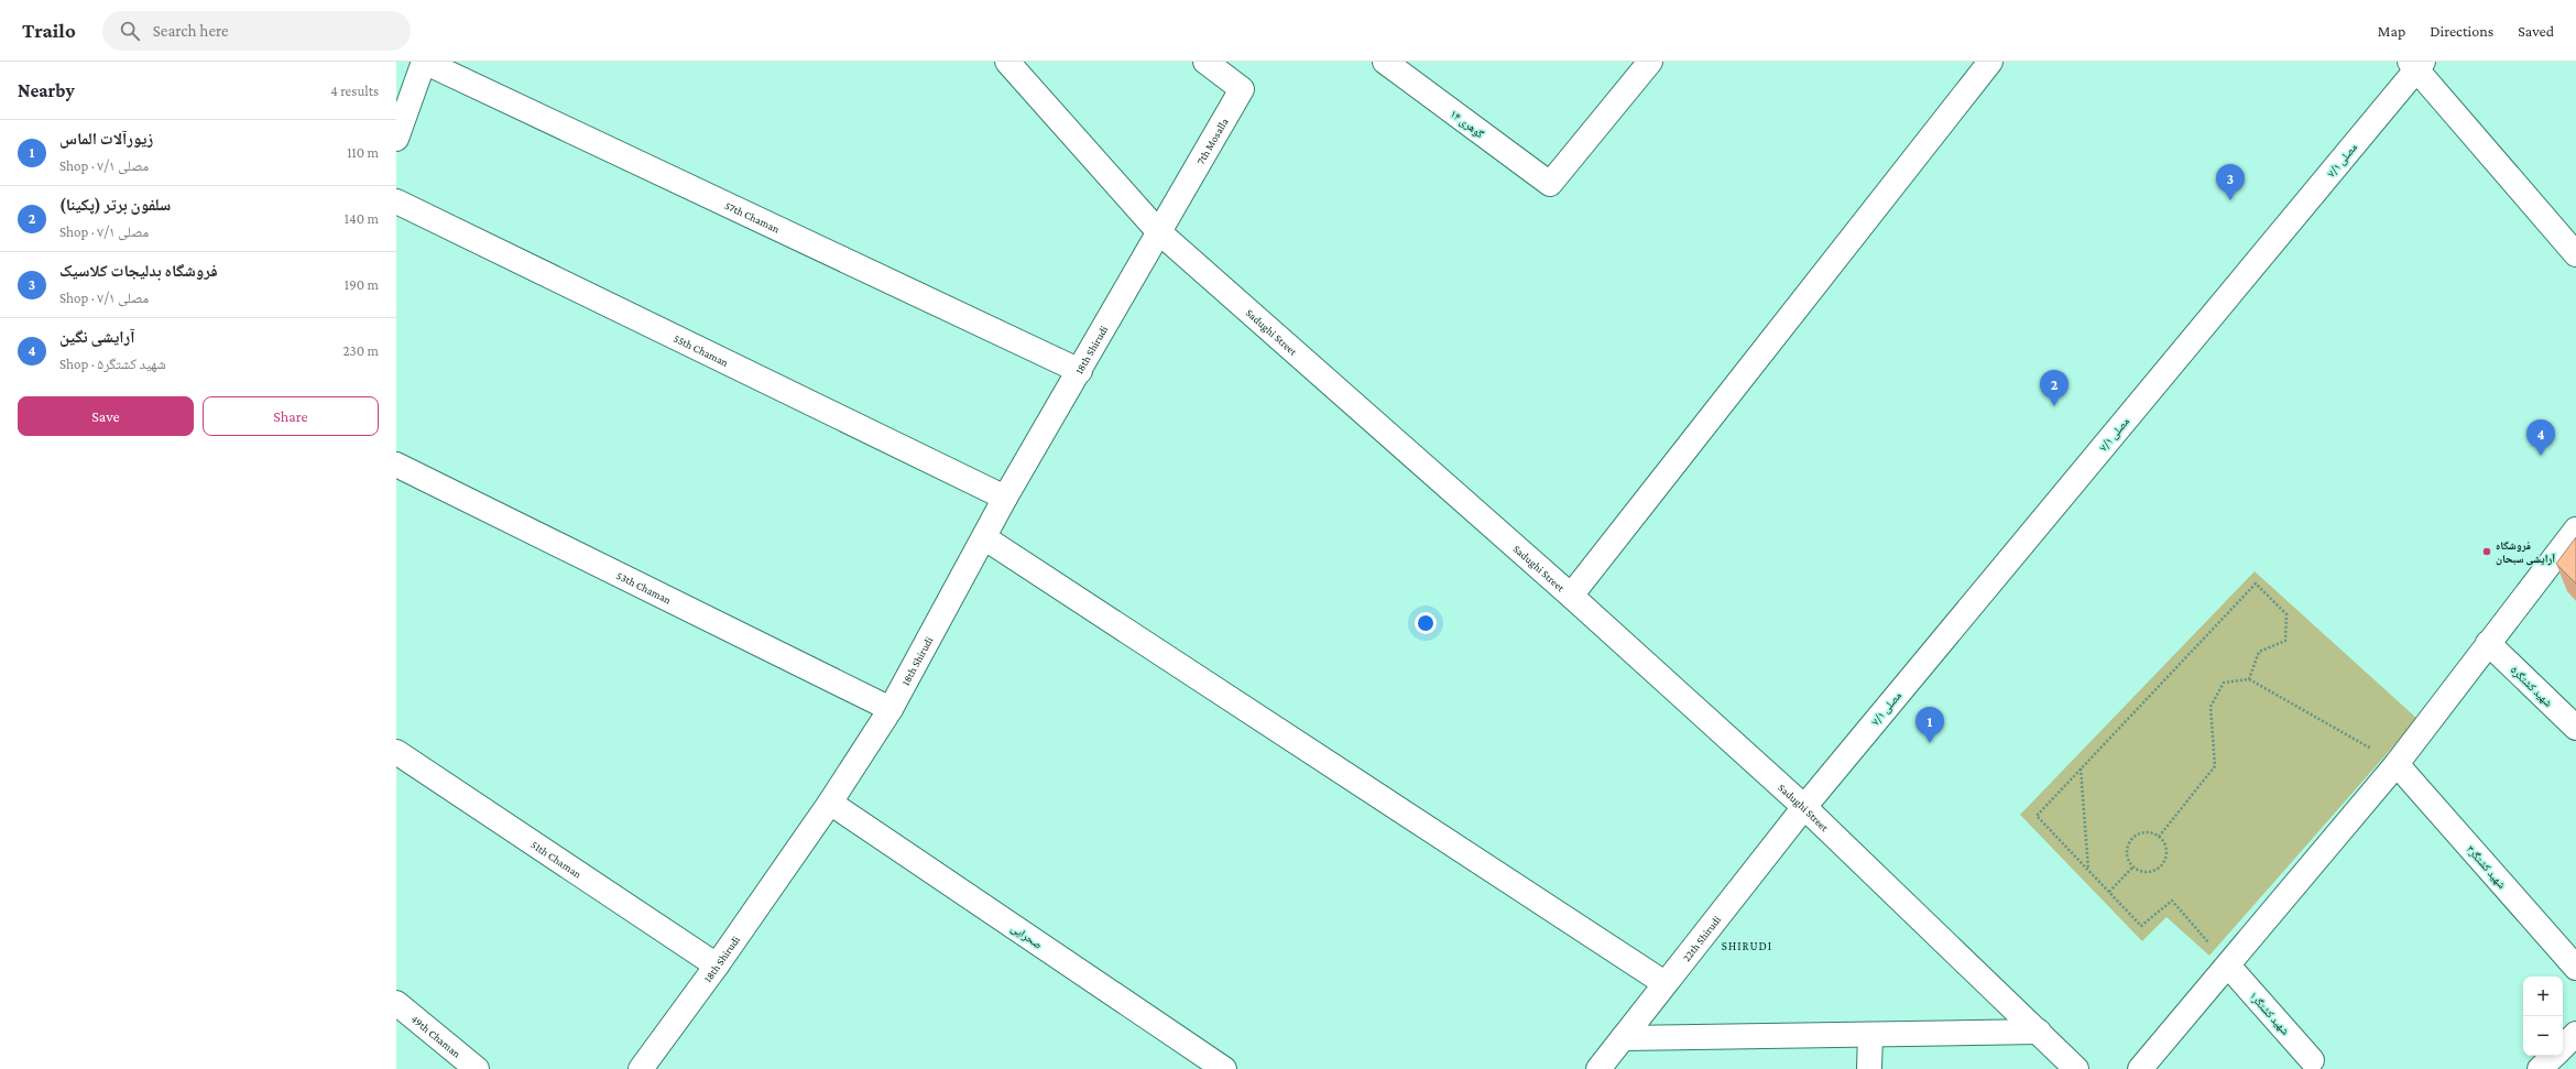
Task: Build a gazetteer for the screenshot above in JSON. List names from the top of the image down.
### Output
{
  "streets": {
    "street": [
      "گوهری ۱۴",
      "7th Mosalla",
      "مصلی ۷/۱",
      "57th Chaman",
      "Sadughi Street",
      "55th Chaman",
      "18th Shirudi",
      "53th Chaman",
      "شهید کشتگر۵",
      "51th Chaman",
      "شهید کشتگر۳",
      "صحرایی",
      "22th Shirudi",
      "شهید کشتگر۱",
      "49th Chaman"
    ]
  },
  "crossings": [
    ["7th Mosalla", "Sadughi Street"],
    ["7th Mosalla", "18th Shirudi"],
    ["مصلی ۷/۱", "Sadughi Street"],
    ["مصلی ۷/۱", "22th Shirudi"],
    ["57th Chaman", "18th Shirudi"],
    ["Sadughi Street", "18th Shirudi"],
    ["Sadughi Street", "22th Shirudi"],
    ["55th Chaman", "18th Shirudi"],
    ["18th Shirudi", "53th Chaman"],
    ["18th Shirudi", "51th Chaman"],
    ["18th Shirudi", "صحرایی"]
  ],
  "districts": ["SHIRUDI"],
  "places": ["فروشگاه آرایشی سبحان"],
  "page": {
    "header": "Trailo",
    "search": "Search here",
    "nav": ["Map", "Directions", "Saved"],
    "heading": ["Nearby", "4 results"],
    "list": [
      {
        "mark": "1",
        "name": "زیورآلات الماس",
        "note": "Shop · مصلی ۷/۱",
        "value": "110 m"
      },
      {
        "mark": "2",
        "name": "سلفون برتر (پکینا)",
        "note": "Shop · مصلی ۷/۱",
        "value": "140 m"
      },
      {
        "mark": "3",
        "name": "فروشگاه بدلیجات کلاسیک",
        "note": "Shop · مصلی ۷/۱",
        "value": "190 m"
      },
      {
        "mark": "4",
        "name": "آرایشی نگین",
        "note": "Shop · شهید کشتگر۵",
        "value": "230 m"
      }
    ],
    "pins": [
      "3",
      "2",
      "4",
      "1"
    ],
    "buttons": ["Save", "Share"],
    "map_buttons": ["+", "−"]
  }
}
